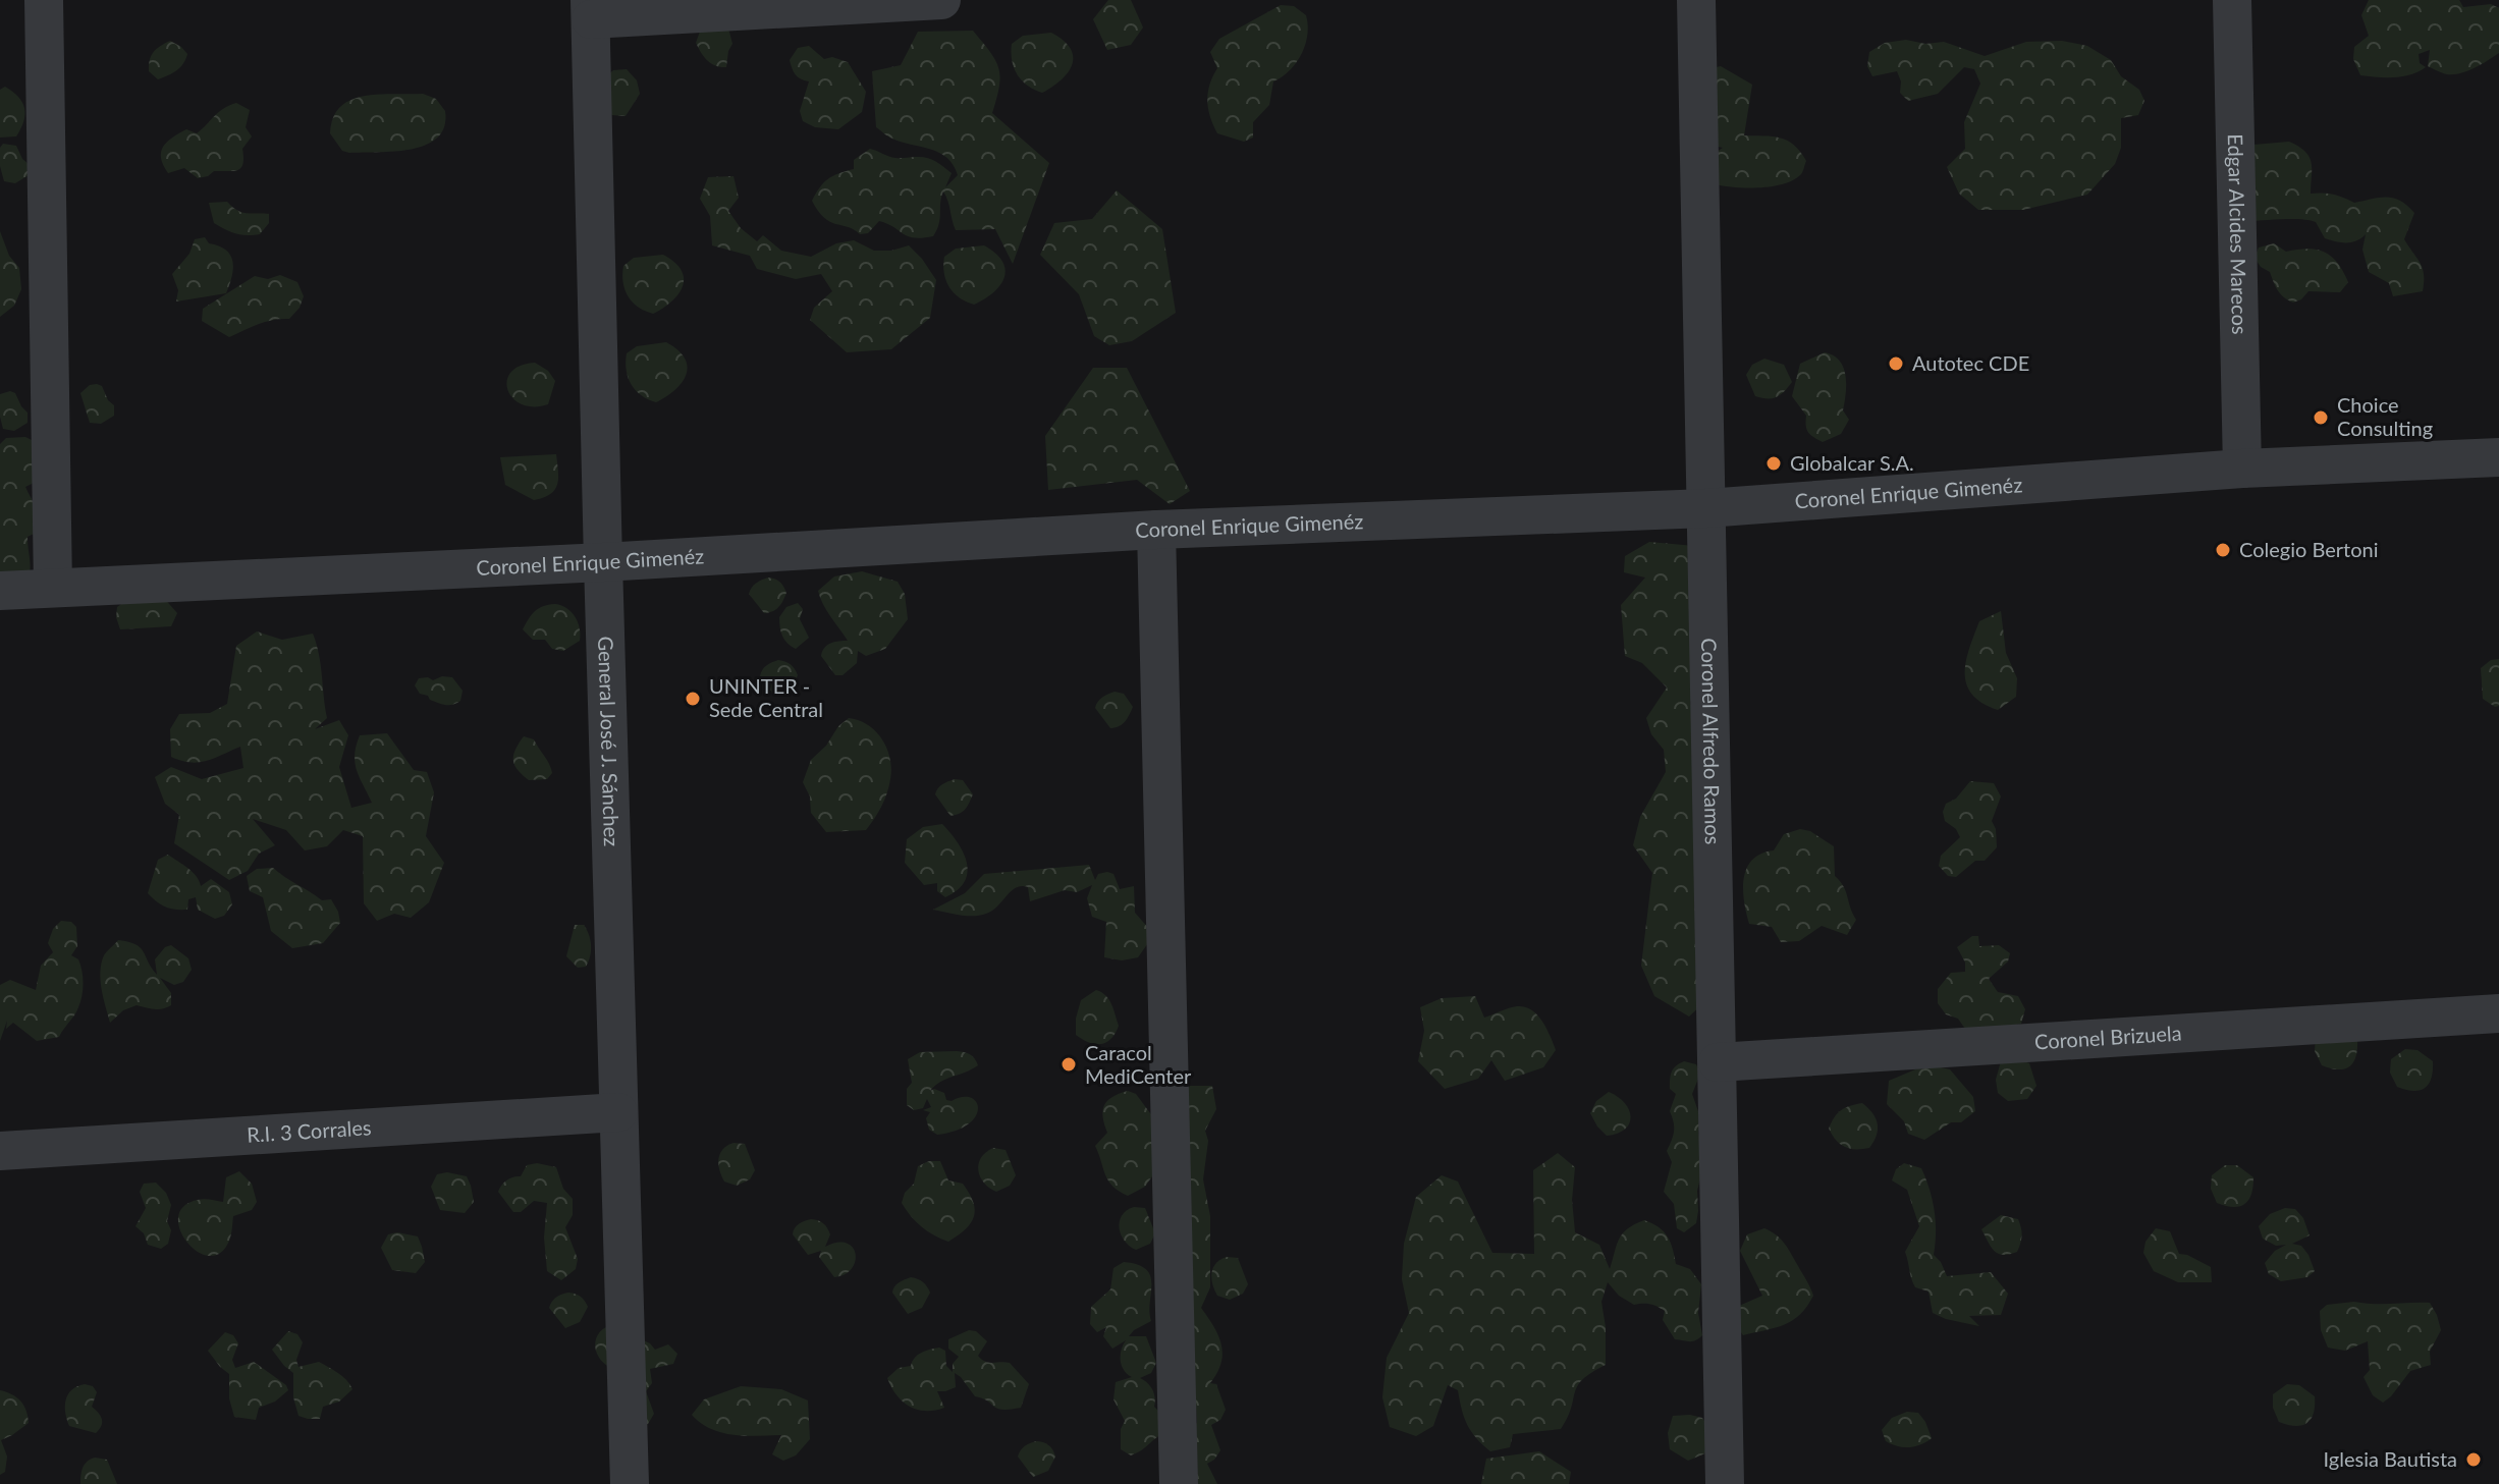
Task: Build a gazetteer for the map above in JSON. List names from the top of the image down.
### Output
{
  "streets": {
    "street": [
      "Edgar Alcides Marecos",
      "Coronel Enrique Gimenéz",
      "Coronel Alfredo Ramos",
      "General José J. Sánchez",
      "Coronel Brizuela",
      "R.I. 3 Corrales"
    ]
  },
  "crossings": [
    ["Edgar Alcides Marecos", "Coronel Enrique Gimenéz"],
    ["Coronel Enrique Gimenéz", "Coronel Alfredo Ramos"],
    ["Coronel Enrique Gimenéz", "General José J. Sánchez"],
    ["Coronel Alfredo Ramos", "Coronel Brizuela"],
    ["General José J. Sánchez", "R.I. 3 Corrales"]
  ],
  "places": [
    "Autotec CDE",
    "Choice Consulting",
    "Globalcar S.A.",
    "Colegio Bertoni",
    "UNINTER - Sede Central",
    "Caracol MediCenter",
    "Iglesia Bautista"
  ]
}
